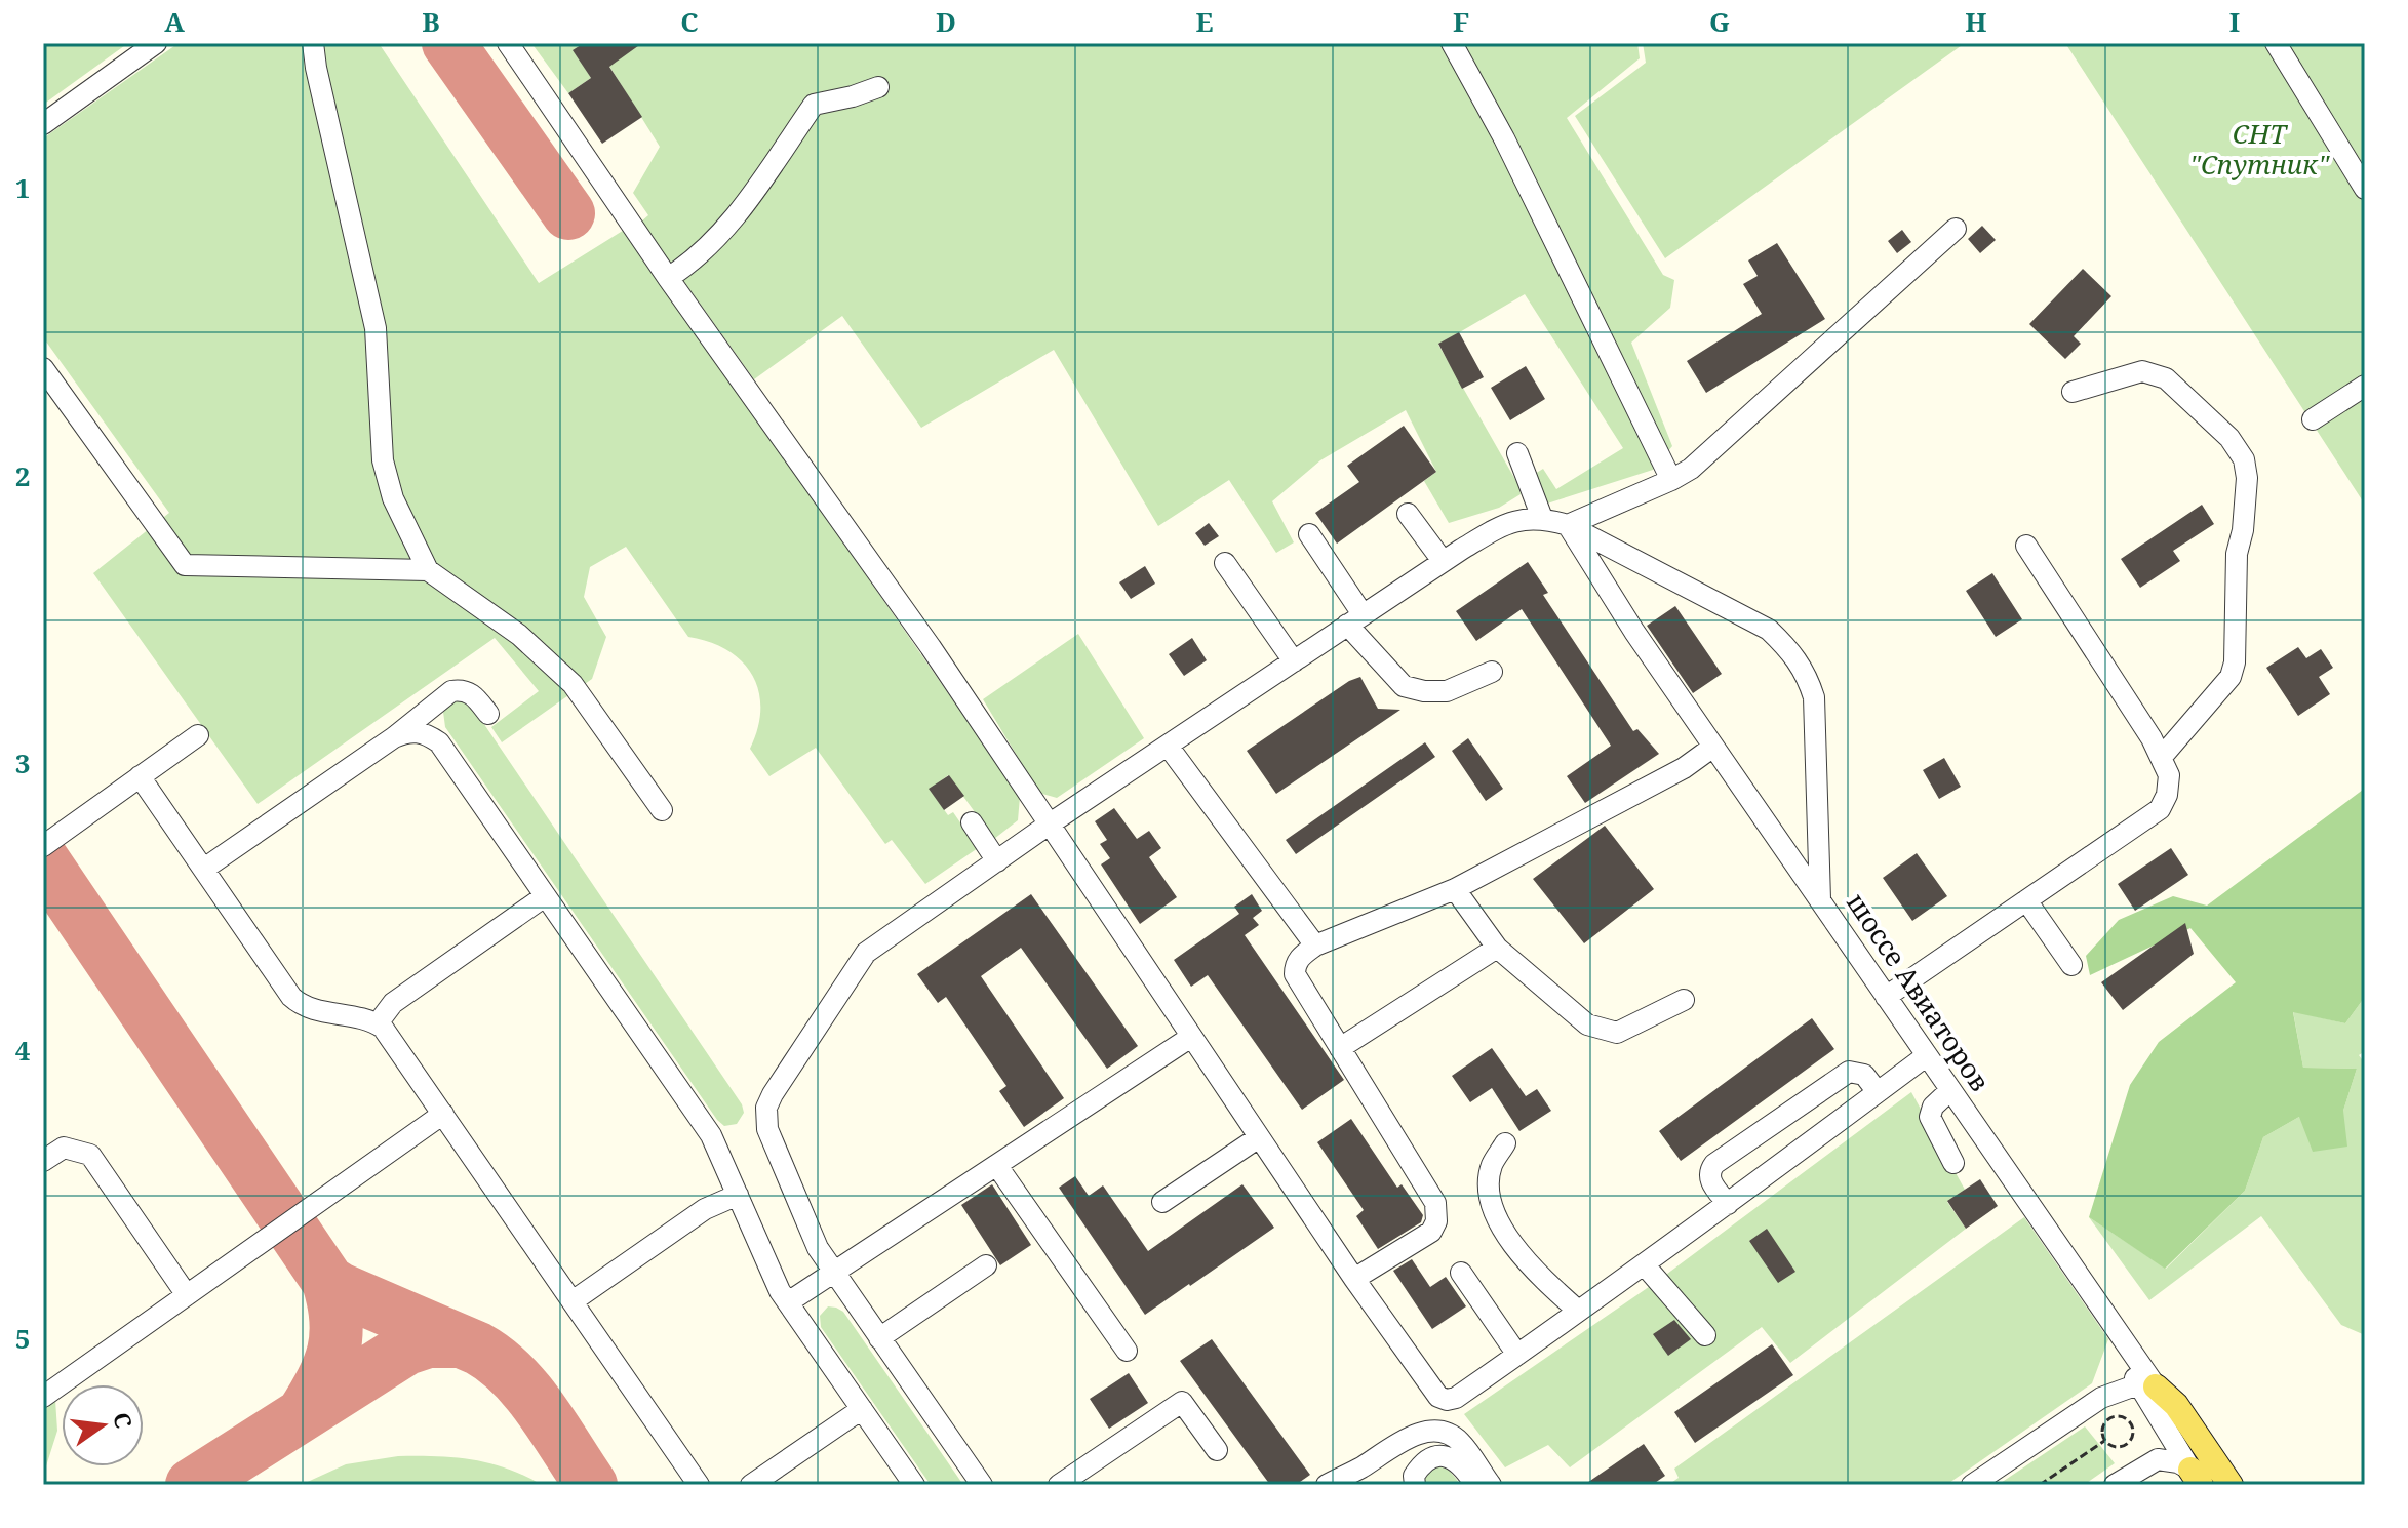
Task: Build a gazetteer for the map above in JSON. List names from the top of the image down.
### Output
{
  "streets": {
    "main road": ["шоссе Авиаторов"]
  },
  "parks": ["СНТ \"Спутник\""],
  "north": "right",
  "grid": {
    "columns": [
      "A",
      "B",
      "C",
      "D",
      "E",
      "F",
      "G",
      "H",
      "I"
    ],
    "rows": [
      "1",
      "2",
      "3",
      "4",
      "5"
    ]
  }
}
